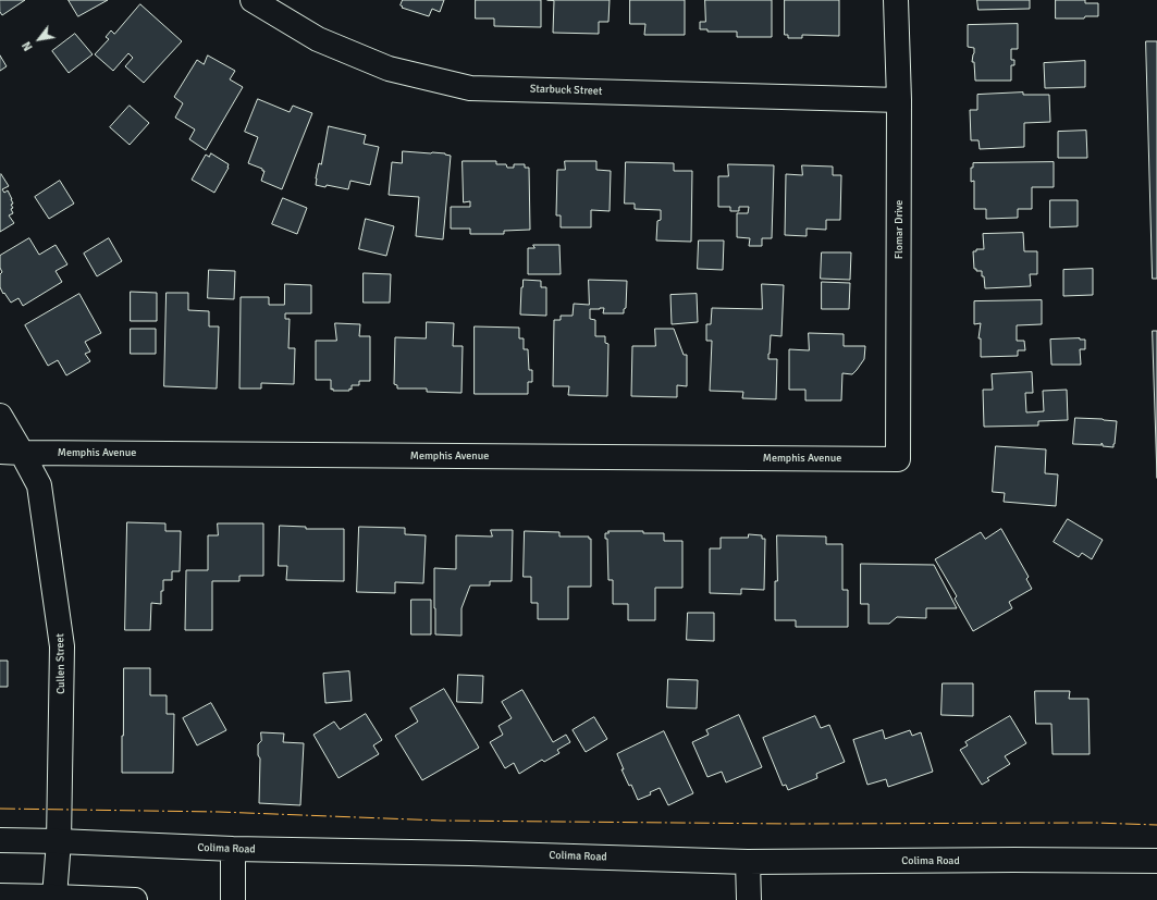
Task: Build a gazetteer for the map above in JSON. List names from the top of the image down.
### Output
{
  "streets": {
    "street": [
      "Starbuck Street",
      "Flomar Drive",
      "Memphis Avenue",
      "Cullen Street",
      "Colima Road"
    ]
  },
  "crossings": [
    ["Starbuck Street", "Flomar Drive"],
    ["Flomar Drive", "Memphis Avenue"],
    ["Memphis Avenue", "Cullen Street"],
    ["Cullen Street", "Colima Road"]
  ],
  "north": "bottom left"
}
